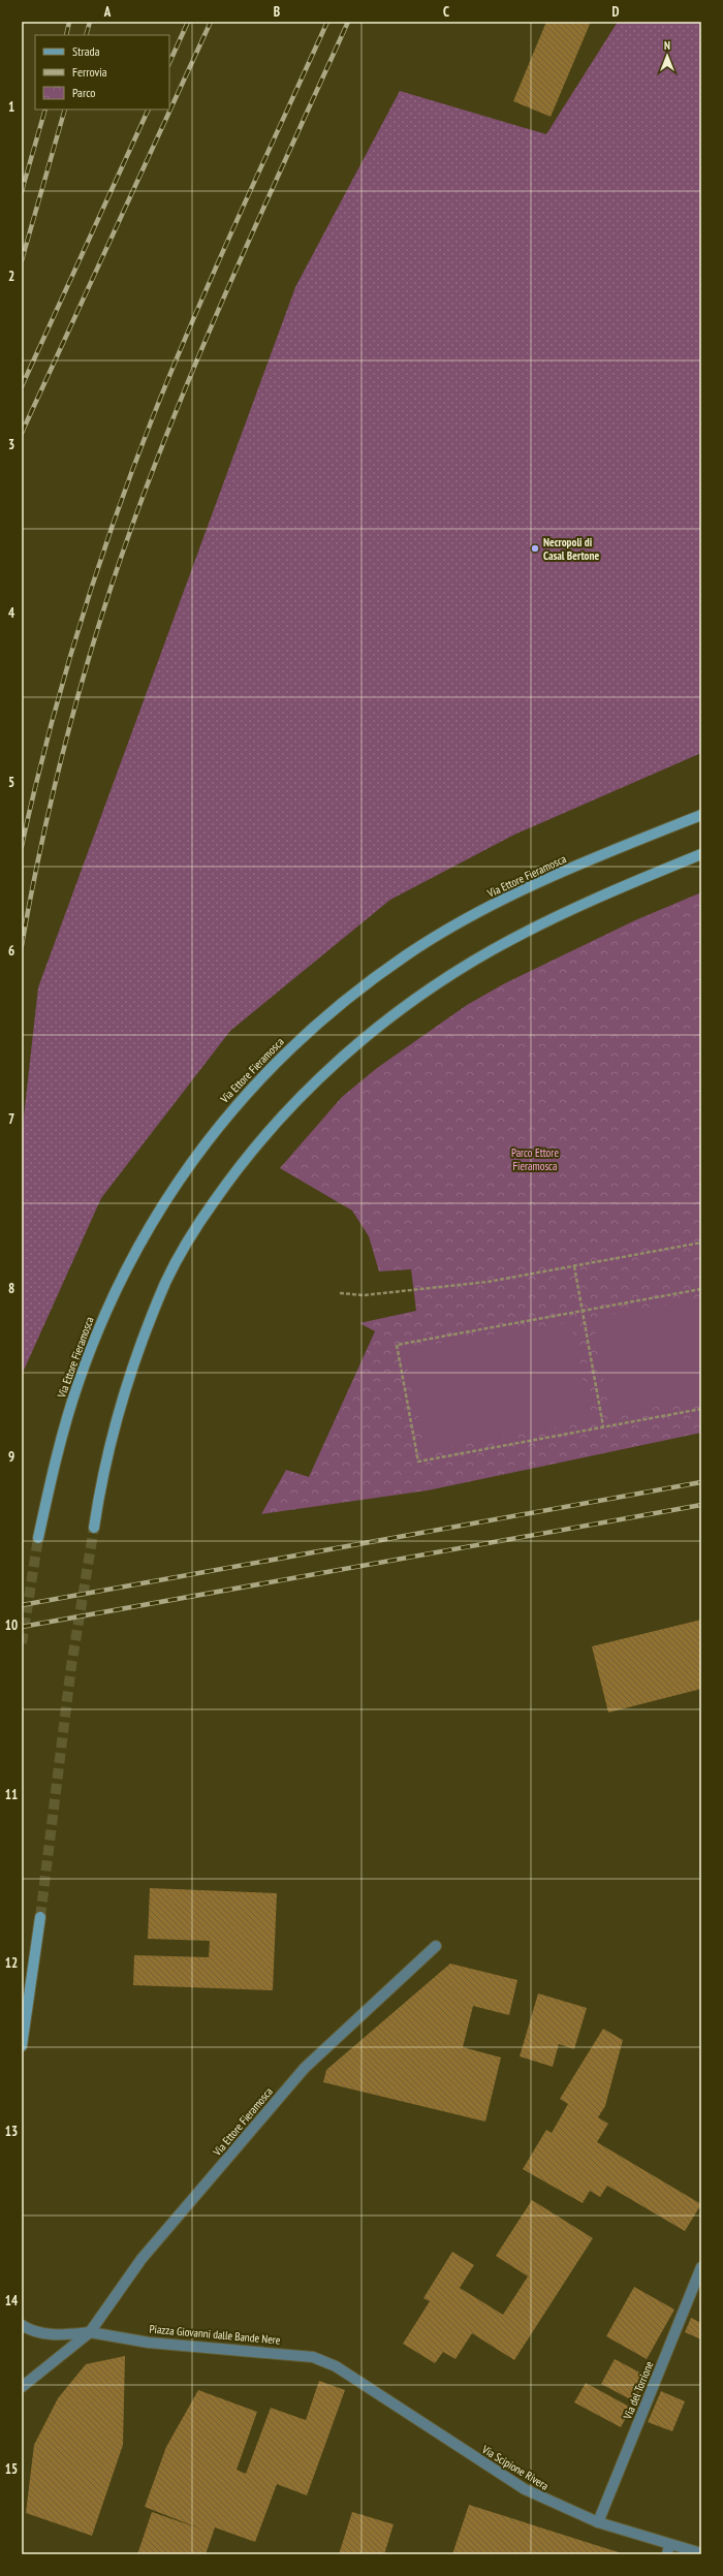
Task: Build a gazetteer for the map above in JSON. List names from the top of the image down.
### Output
{
  "streets": {
    "street": [
      "Via Ettore Fieramosca",
      "Piazza Giovanni dalle Bande Nere",
      "Via del Torrione",
      "Via Scipione Rivera"
    ]
  },
  "crossings": [
    ["Via Ettore Fieramosca", "Piazza Giovanni dalle Bande Nere"],
    ["Piazza Giovanni dalle Bande Nere", "Via Scipione Rivera"],
    ["Via del Torrione", "Via Scipione Rivera"]
  ],
  "parks": ["Parco Ettore Fieramosca"],
  "places": ["Necropoli di Casal Bertone"],
  "legend": ["Strada", "Ferrovia", "Parco"],
  "north": "top",
  "grid": {
    "columns": [
      "A",
      "B",
      "C",
      "D"
    ],
    "rows": [
      "1",
      "2",
      "3",
      "4",
      "5",
      "6",
      "7",
      "8",
      "9",
      "10",
      "11",
      "12",
      "13",
      "14",
      "15"
    ]
  }
}
